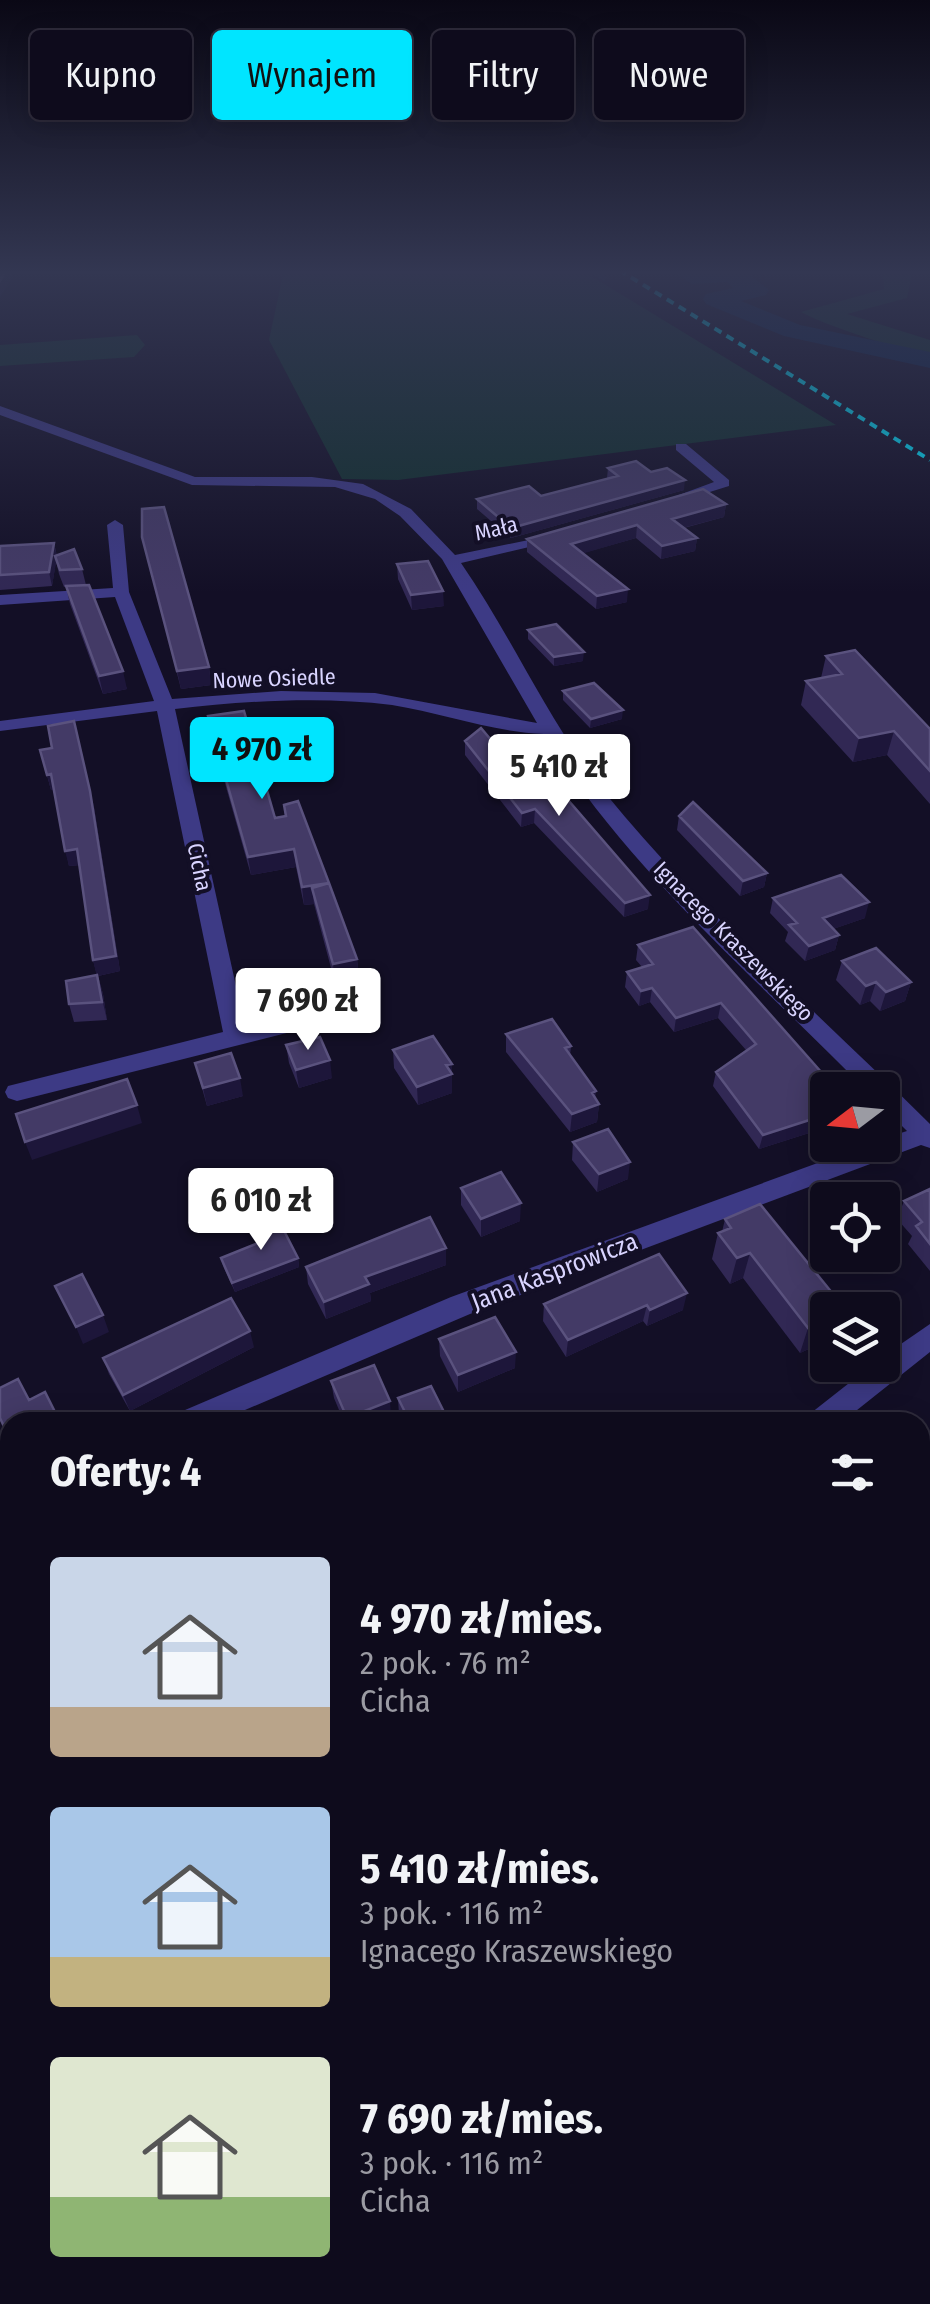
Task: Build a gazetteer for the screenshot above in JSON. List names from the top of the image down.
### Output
{
  "streets": {
    "street": [
      "Mała",
      "Nowe Osiedle",
      "Cicha",
      "Ignacego Kraszewskiego",
      "Jana Kasprowicza"
    ]
  },
  "crossings": [
    ["Mała", "Ignacego Kraszewskiego"],
    ["Nowe Osiedle", "Cicha"],
    ["Nowe Osiedle", "Ignacego Kraszewskiego"],
    ["Ignacego Kraszewskiego", "Jana Kasprowicza"]
  ],
  "north": "left",
  "page": {
    "chip": [
      "Kupno",
      "Wynajem",
      "Filtry",
      "Nowe"
    ],
    "price": [
      "4 970 zł",
      "5 410 zł",
      "7 690 zł",
      "6 010 zł"
    ],
    "heading": "Oferty: 4",
    "list": [
      {
        "name": "4 970 zł/mies.",
        "note": "2 pok. · 76 m² · Cicha"
      },
      {
        "name": "5 410 zł/mies.",
        "note": "3 pok. · 116 m² · Ignacego Kraszewskiego"
      },
      {
        "name": "7 690 zł/mies.",
        "note": "3 pok. · 116 m² · Cicha"
      }
    ]
  }
}
